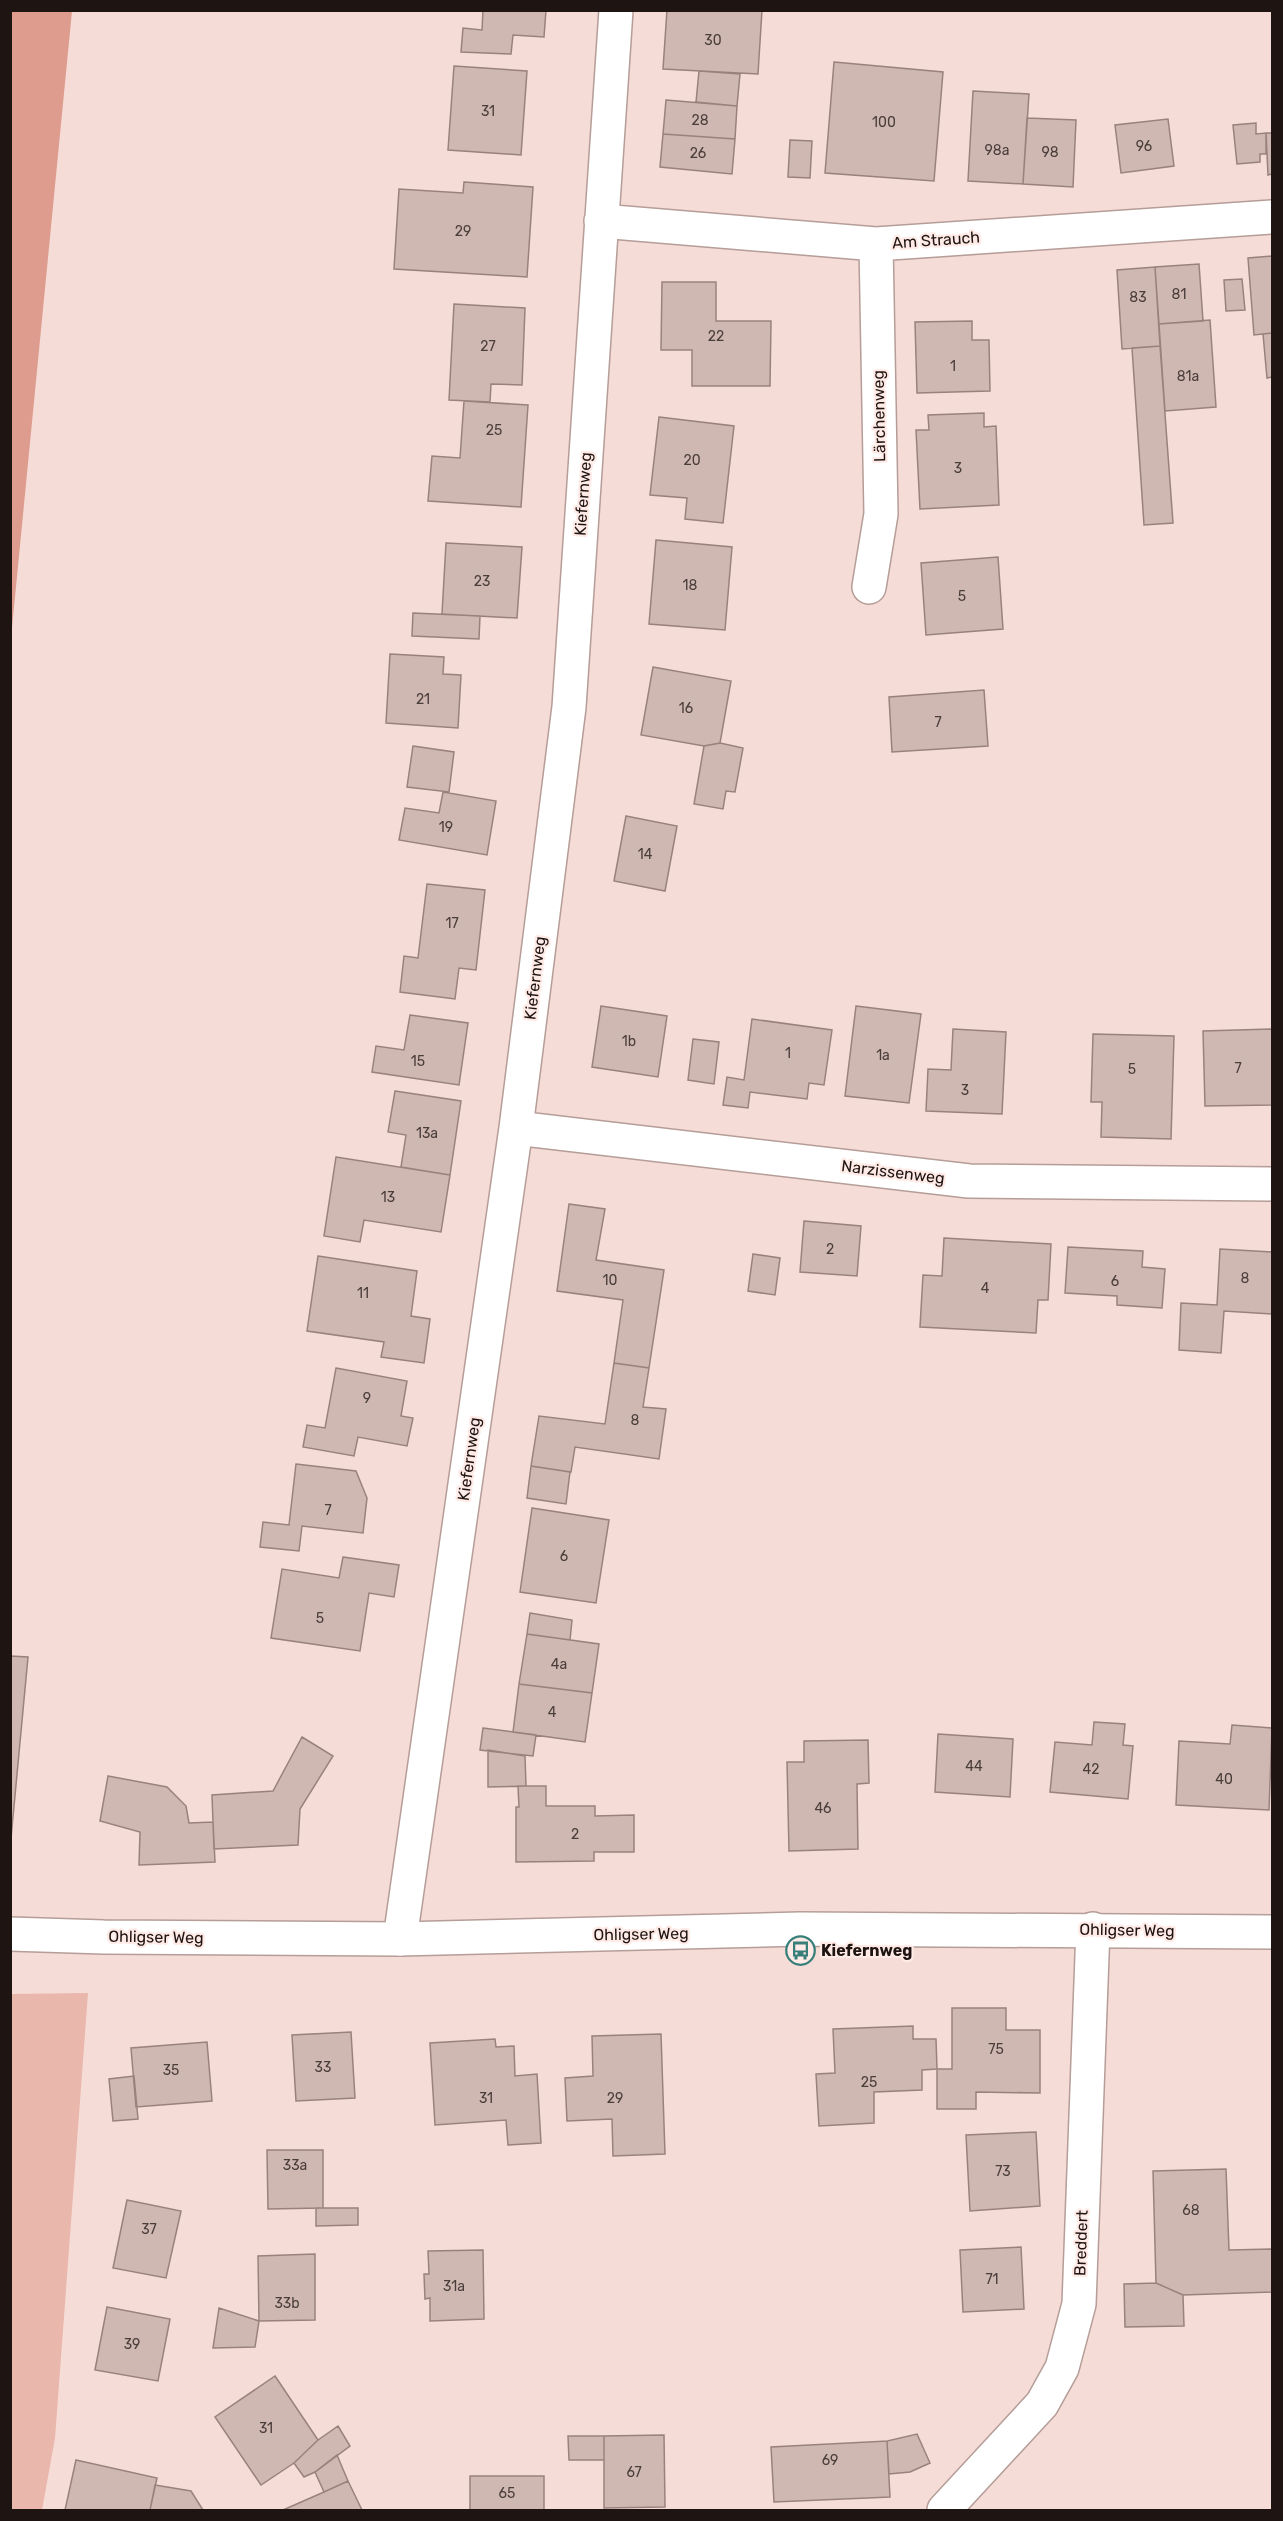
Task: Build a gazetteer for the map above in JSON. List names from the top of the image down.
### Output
{
  "streets": {
    "street": [
      "Am Strauch",
      "Lärchenweg",
      "Kiefernweg",
      "Narzissenweg",
      "Ohligser Weg",
      "Breddert"
    ]
  },
  "crossings": [
    ["Am Strauch", "Lärchenweg"],
    ["Am Strauch", "Kiefernweg"],
    ["Kiefernweg", "Narzissenweg"],
    ["Kiefernweg", "Ohligser Weg"],
    ["Ohligser Weg", "Breddert"]
  ],
  "places": {
    "bus stop": ["Kiefernweg"]
  },
  "house_numbers": [
    "30",
    "31",
    "28",
    "100",
    "96",
    "98a",
    "98",
    "26",
    "29",
    "81",
    "83",
    "22",
    "27",
    "1",
    "81a",
    "25",
    "20",
    "3",
    "23",
    "18",
    "5",
    "21",
    "16",
    "7",
    "19",
    "14",
    "17",
    "1b",
    "1",
    "1a",
    "15",
    "7",
    "5",
    "3",
    "13a",
    "13",
    "2",
    "8",
    "10",
    "6",
    "4",
    "11",
    "9",
    "8",
    "7",
    "6",
    "5",
    "4a",
    "4",
    "44",
    "42",
    "40",
    "46",
    "2",
    "75",
    "33",
    "35",
    "25",
    "31",
    "29",
    "33a",
    "73",
    "68",
    "37",
    "71",
    "31a",
    "33b",
    "39",
    "31",
    "69",
    "67",
    "65"
  ]
}
